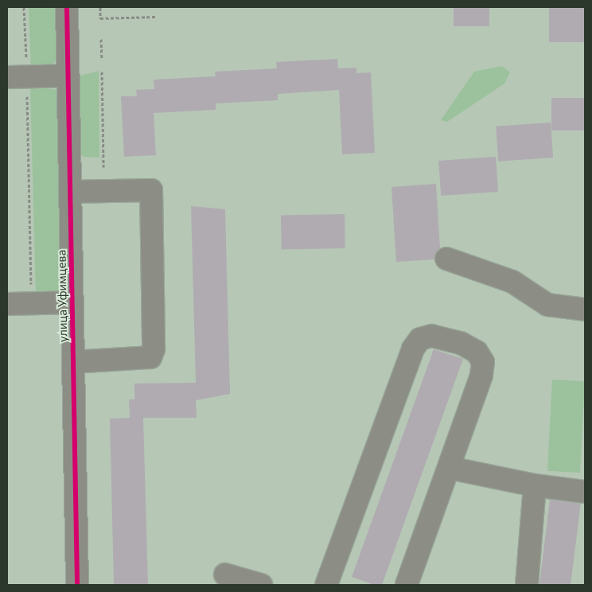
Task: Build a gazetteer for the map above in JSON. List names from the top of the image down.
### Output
{
  "streets": {
    "street": ["улица Уфимцева"]
  }
}
